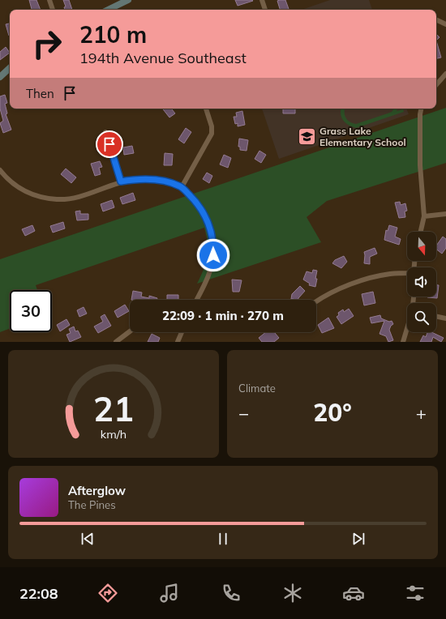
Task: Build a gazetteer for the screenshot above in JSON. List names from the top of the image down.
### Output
{
  "places": {
    "school or university": ["Grass Lake Elementary School"]
  },
  "north": "bottom",
  "page": {
    "turn": ["210 m", "194th Avenue Southeast"],
    "then": "Then",
    "limit": "30",
    "trip": "22:09 · 1 min · 270 m",
    "tile": "Climate",
    "heat": ["−", "20°", "+"],
    "song": ["Afterglow", "The Pines"],
    "tabs": "22:08",
    "gauge": ["21", "km/h"]
  }
}
